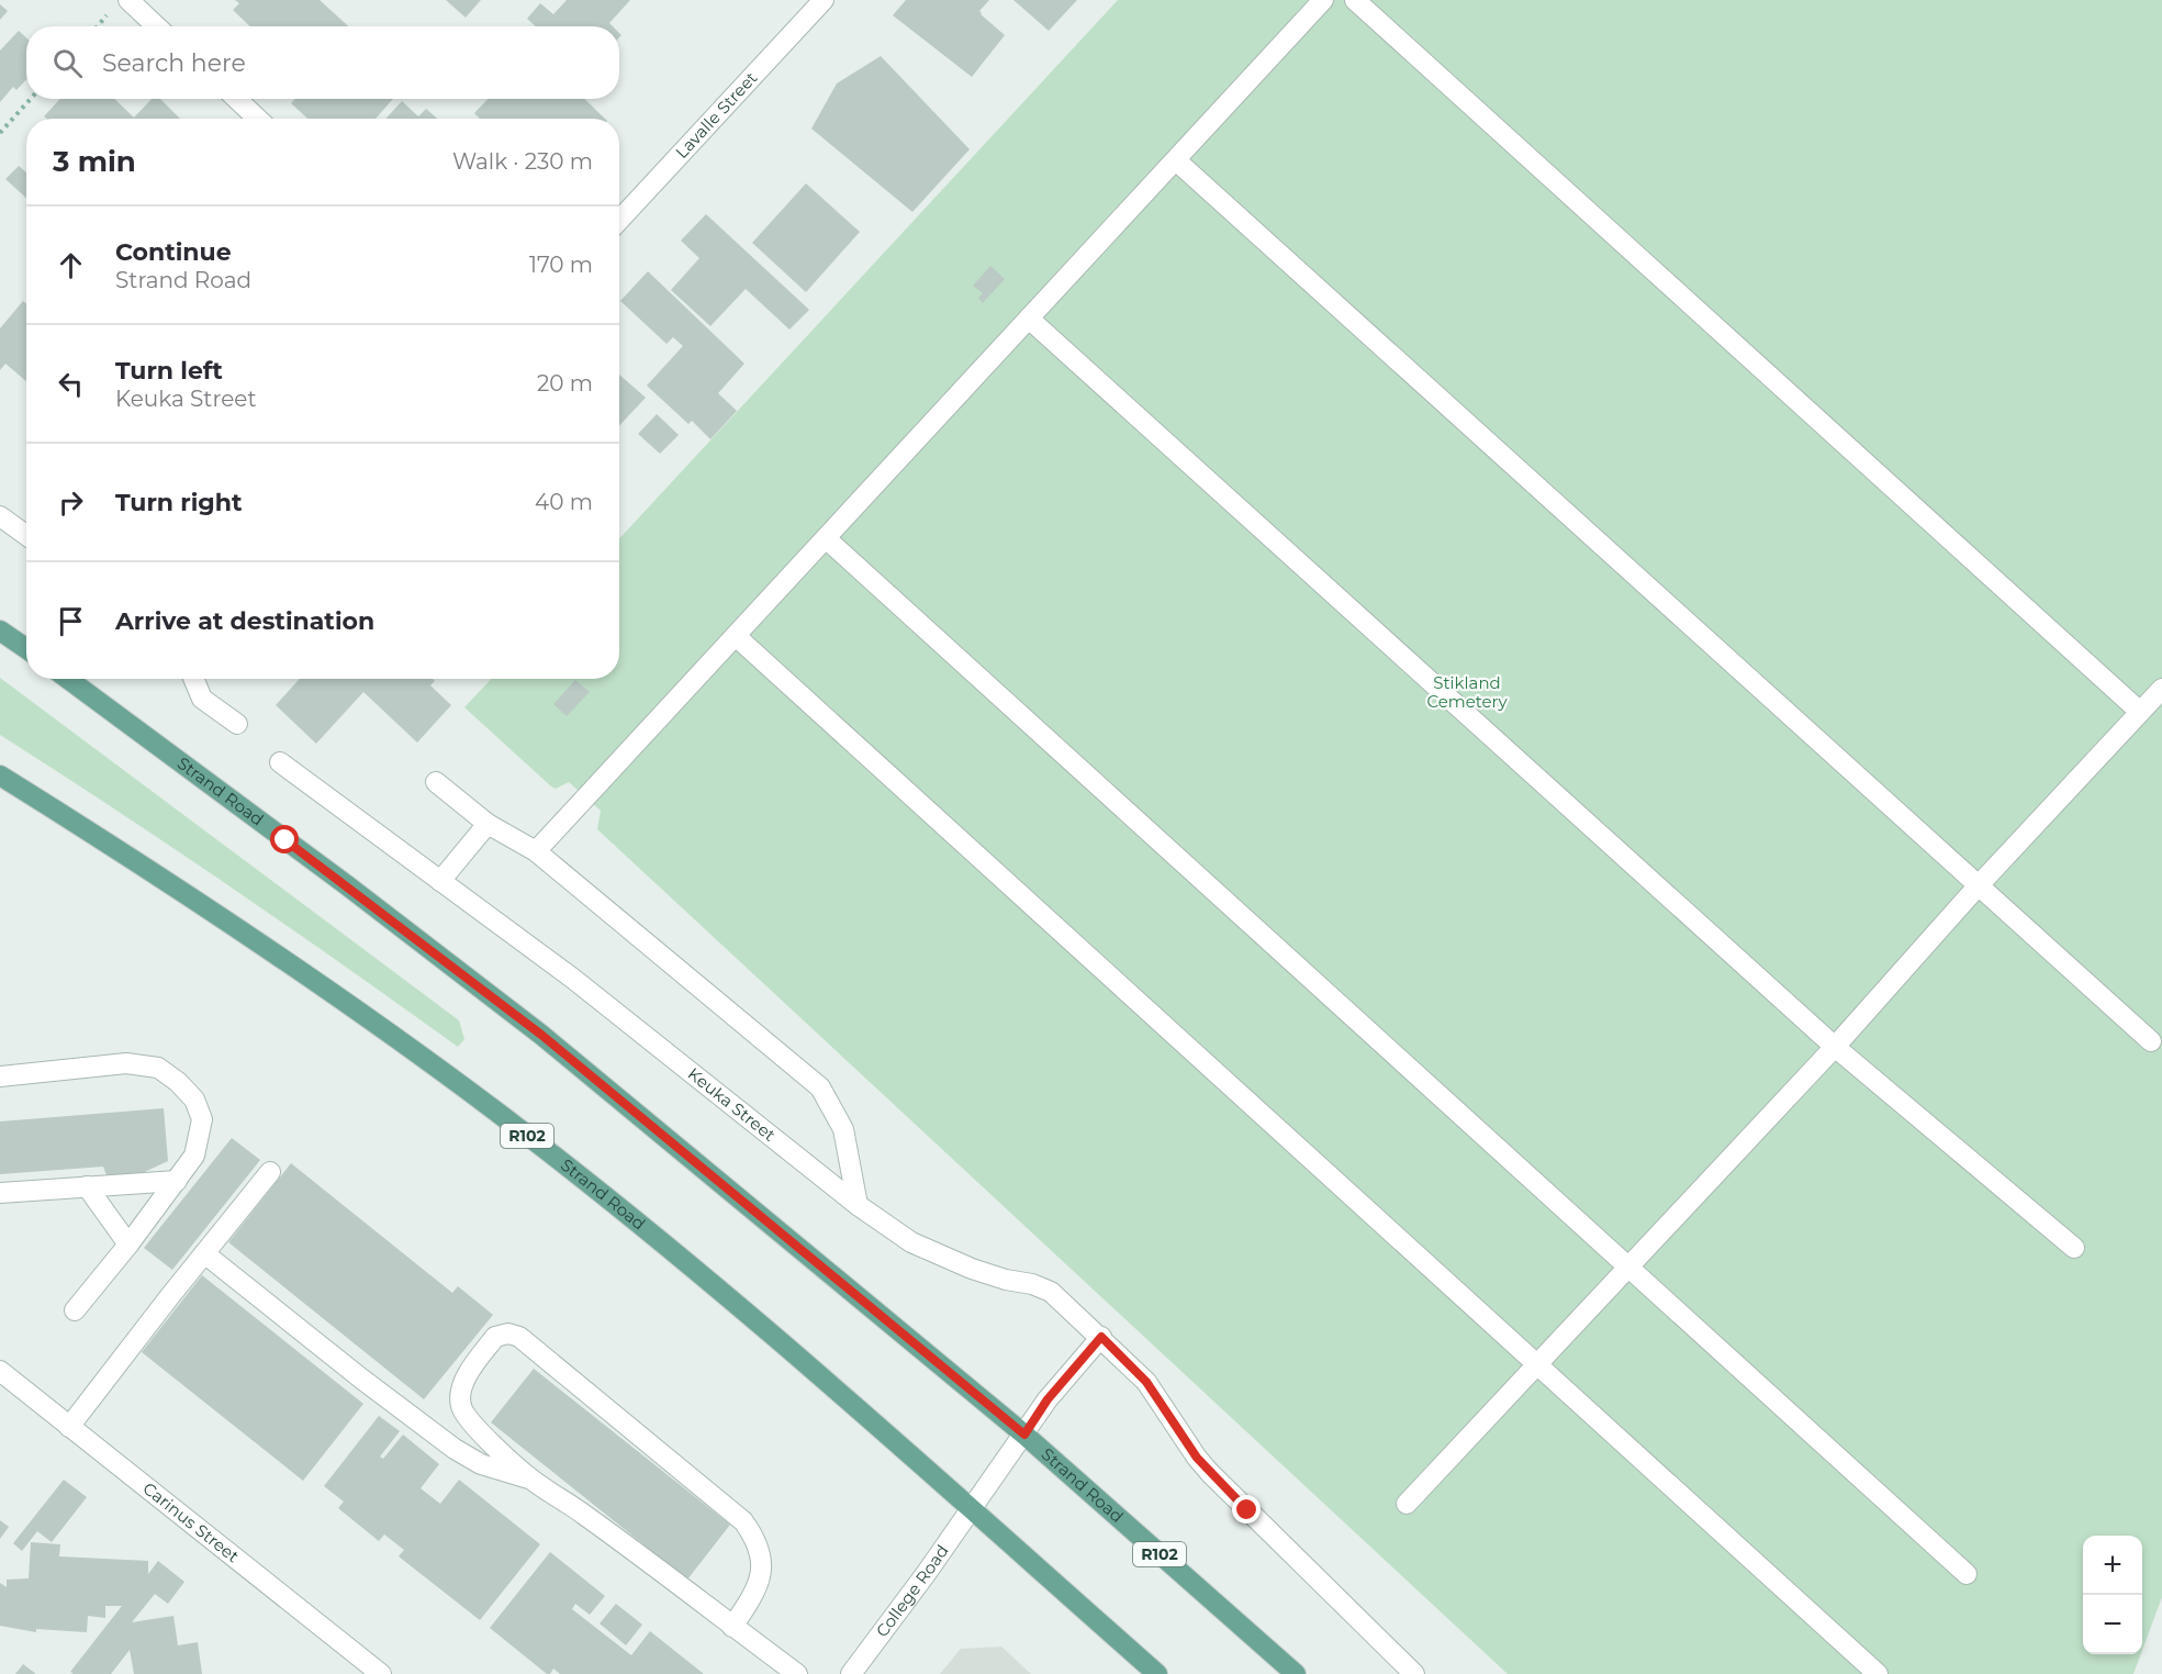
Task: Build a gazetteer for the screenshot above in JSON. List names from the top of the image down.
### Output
{
  "streets": {
    "main road": ["Strand Road", "R102"],
    "street": [
      "Lavalle Street",
      "Keuka Street",
      "Carinus Street",
      "College Road"
    ]
  },
  "crossings": [
    ["Strand Road", "College Road"]
  ],
  "parks": ["Stikland Cemetery"],
  "page": {
    "search": "Search here",
    "heading": ["3 min", "Walk · 230 m"],
    "list": [
      ["Continue", "Strand Road", "170 m"],
      ["Turn left", "Keuka Street", "20 m"],
      ["Turn right", "40 m"],
      "Arrive at destination"
    ],
    "map_buttons": ["+", "−"]
  }
}
